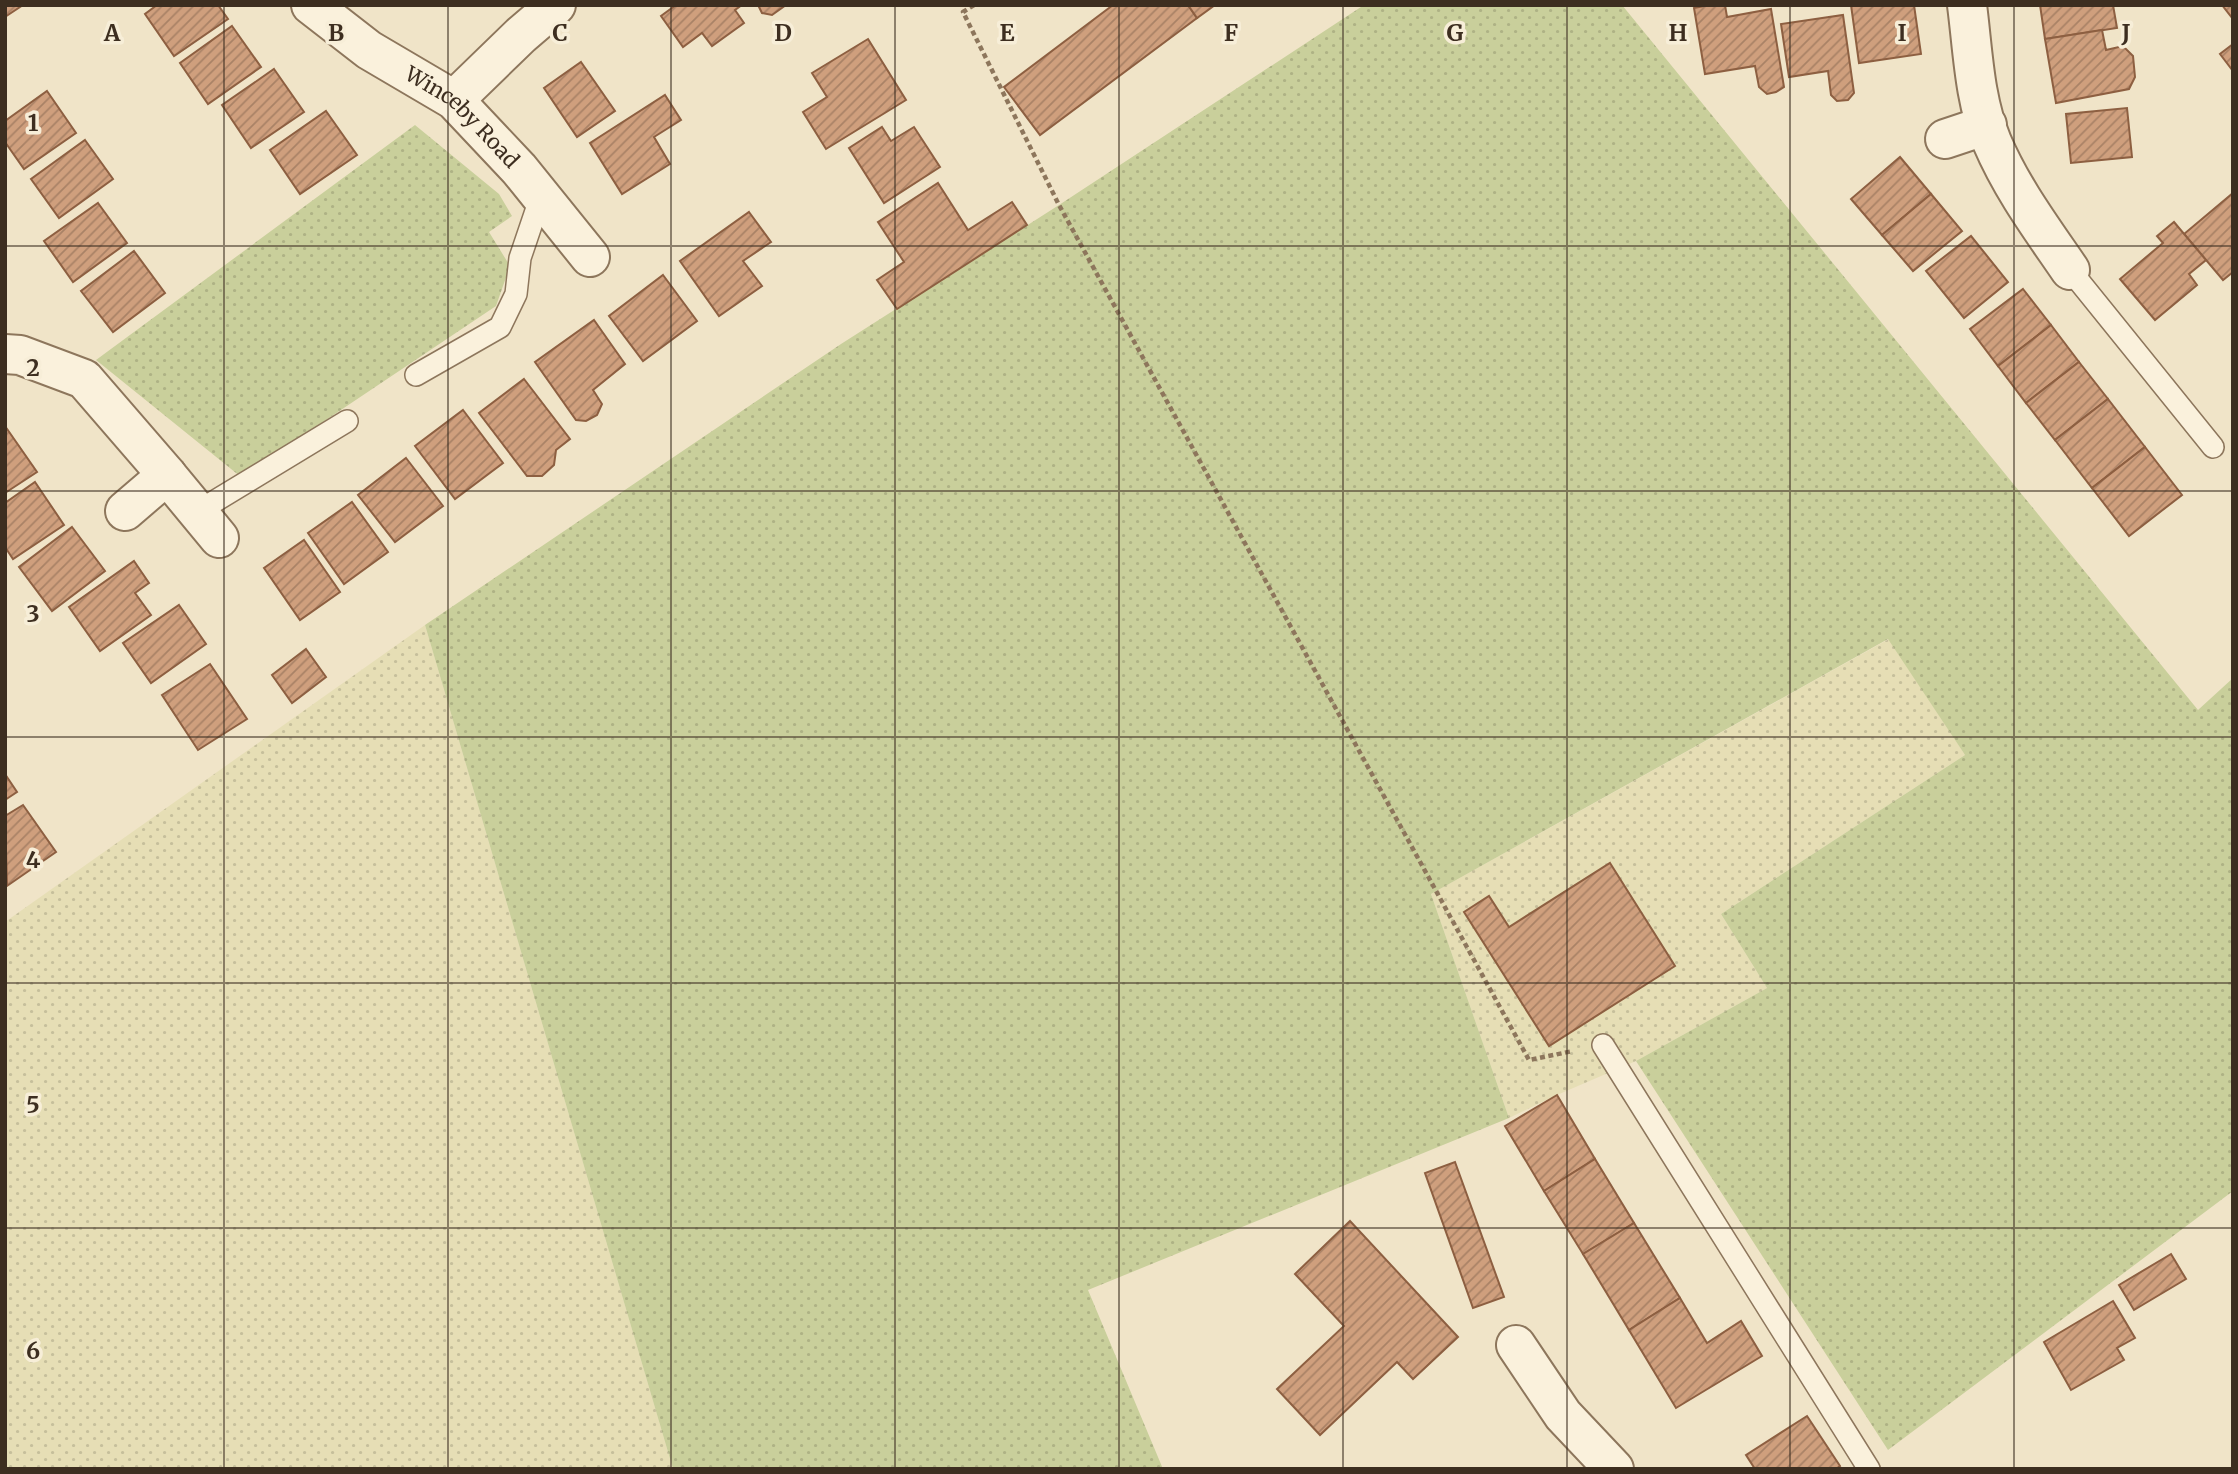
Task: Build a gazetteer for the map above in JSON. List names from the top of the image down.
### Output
{
  "streets": {
    "street": ["Winceby Road"]
  },
  "grid": {
    "columns": [
      "A",
      "B",
      "C",
      "D",
      "E",
      "F",
      "G",
      "H",
      "I",
      "J"
    ],
    "rows": [
      "1",
      "2",
      "3",
      "4",
      "5",
      "6"
    ]
  }
}
